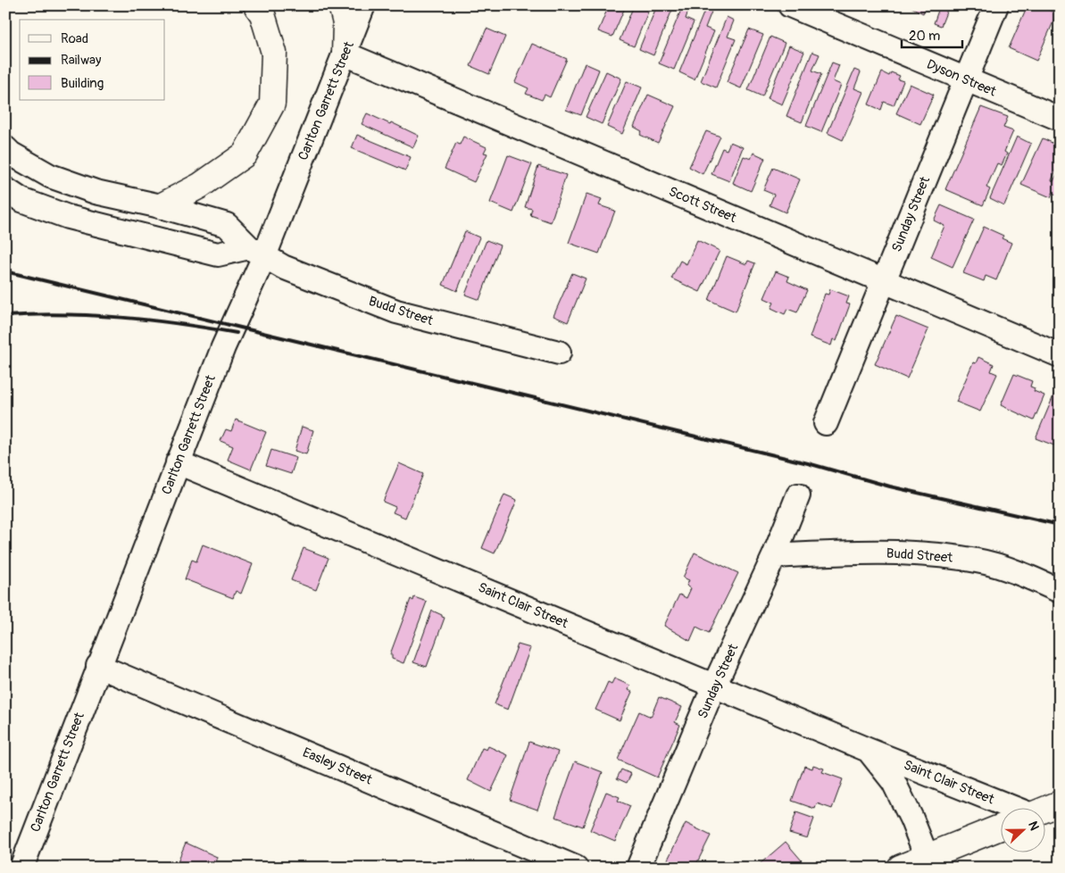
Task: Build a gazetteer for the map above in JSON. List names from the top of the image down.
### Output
{
  "streets": {
    "street": [
      "Dyson Street",
      "Carlton Garrett Street",
      "Scott Street",
      "Sunday Street",
      "Budd Street",
      "Saint Clair Street",
      "Easley Street"
    ]
  },
  "crossings": [
    ["Dyson Street", "Sunday Street"],
    ["Carlton Garrett Street", "Scott Street"],
    ["Carlton Garrett Street", "Budd Street"],
    ["Carlton Garrett Street", "Saint Clair Street"],
    ["Carlton Garrett Street", "Easley Street"],
    ["Scott Street", "Sunday Street"],
    ["Sunday Street", "Budd Street"],
    ["Sunday Street", "Saint Clair Street"]
  ],
  "legend": ["Road", "Railway", "Building"],
  "scale_bar": "20 m",
  "north": "right"
}
